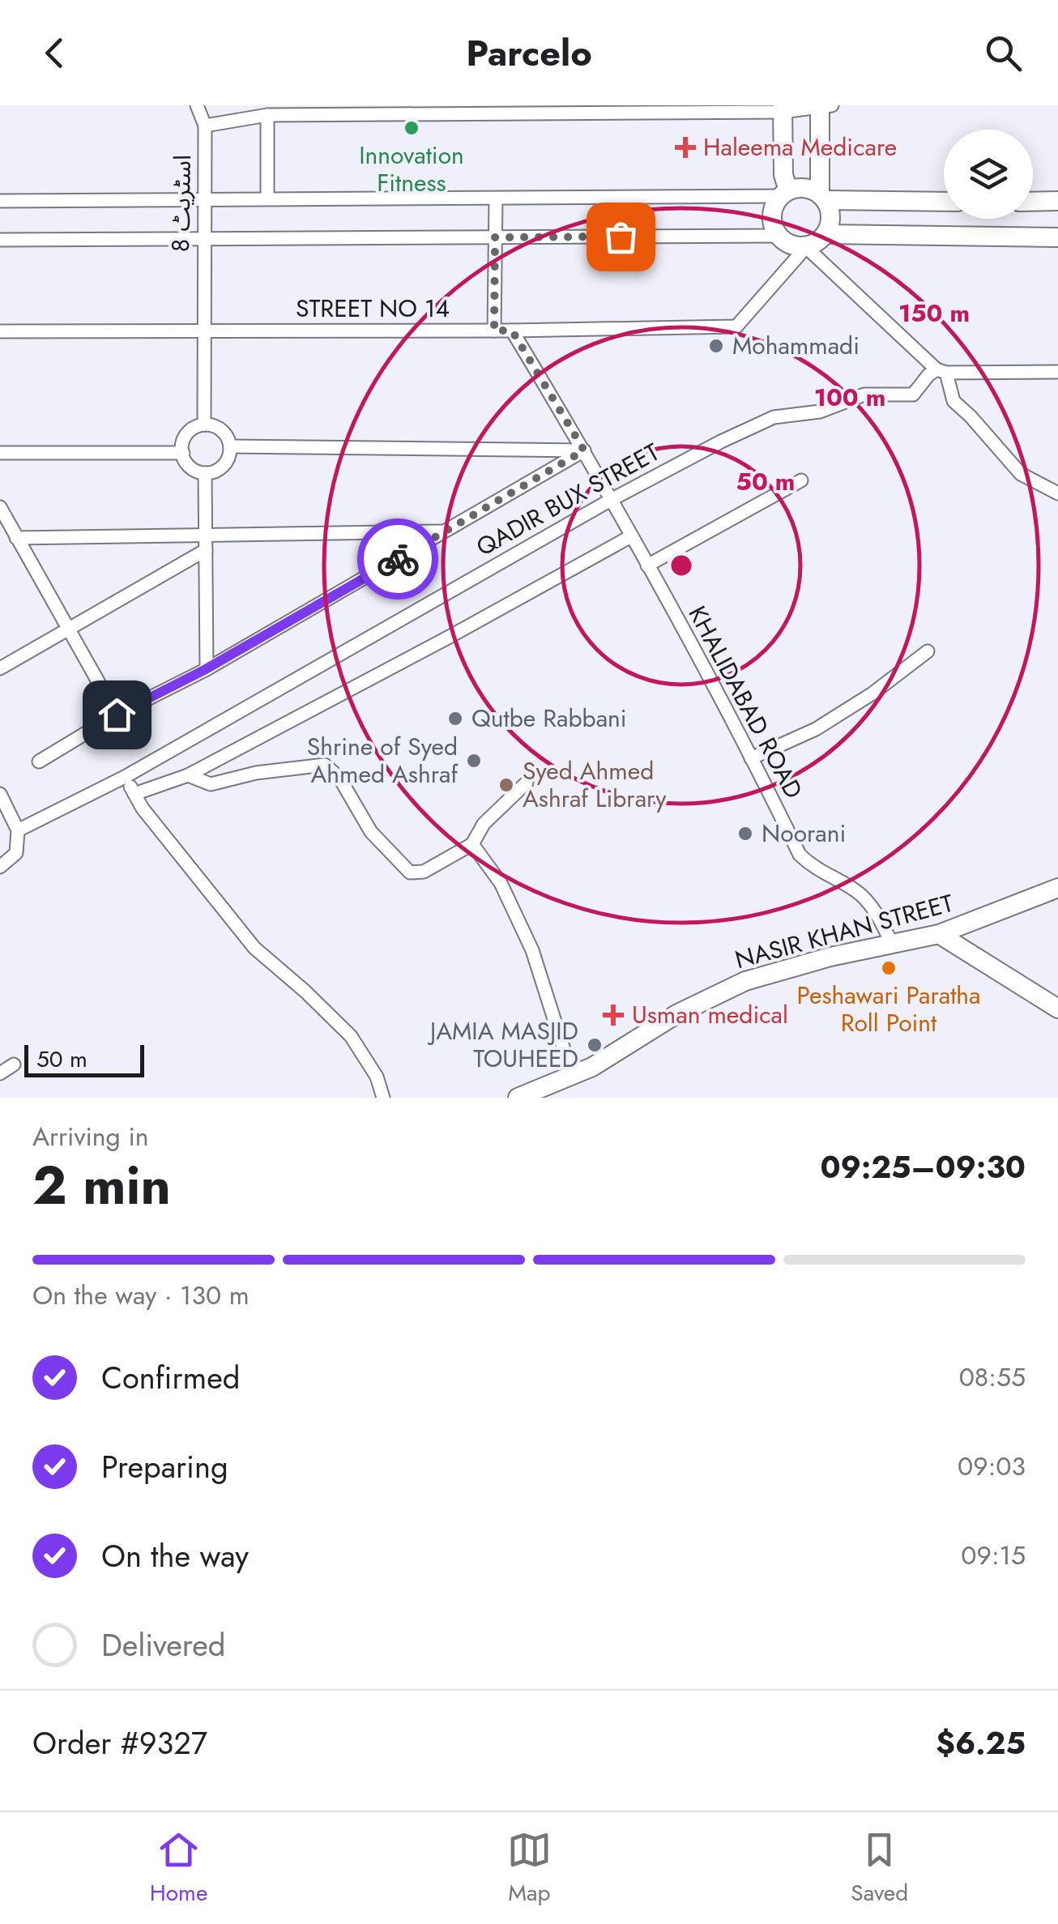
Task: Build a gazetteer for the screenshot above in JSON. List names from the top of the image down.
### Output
{
  "streets": {
    "street": [
      "اسٹریٹ 8",
      "STREET NO 14",
      "QADIR BUX STREET",
      "KHALIDABAD ROAD",
      "NASIR KHAN STREET"
    ]
  },
  "crossings": [
    ["اسٹریٹ 8", "STREET NO 14"],
    ["STREET NO 14", "KHALIDABAD ROAD"],
    ["QADIR BUX STREET", "KHALIDABAD ROAD"],
    ["KHALIDABAD ROAD", "NASIR KHAN STREET"]
  ],
  "places": {
    "other": [
      "Innovation Fitness",
      "Mohammadi",
      "Qutbe Rabbani",
      "Shrine of Syed Ahmed Ashraf",
      "Syed Ahmed Ashraf Library",
      "Noorani",
      "Peshawari Paratha Roll Point",
      "JAMIA MASJID TOUHEED"
    ],
    "health": ["Haleema Medicare", "Usman medical"]
  },
  "scale_bar": "50 m",
  "page": {
    "header": "Parcelo",
    "scale": "50 m",
    "heading": ["2 min", "Arriving in", "09:25–09:30"],
    "panel": ["Order #9327", "$6.25"],
    "bar": "On the way · 130 m",
    "list": [
      ["Confirmed", "08:55"],
      ["Preparing", "09:03"],
      ["On the way", "09:15"],
      "Delivered"
    ],
    "tabs": ["Home", "Map", "Saved"]
  },
  "rings": ["150 m", "100 m", "50 m"]
}
